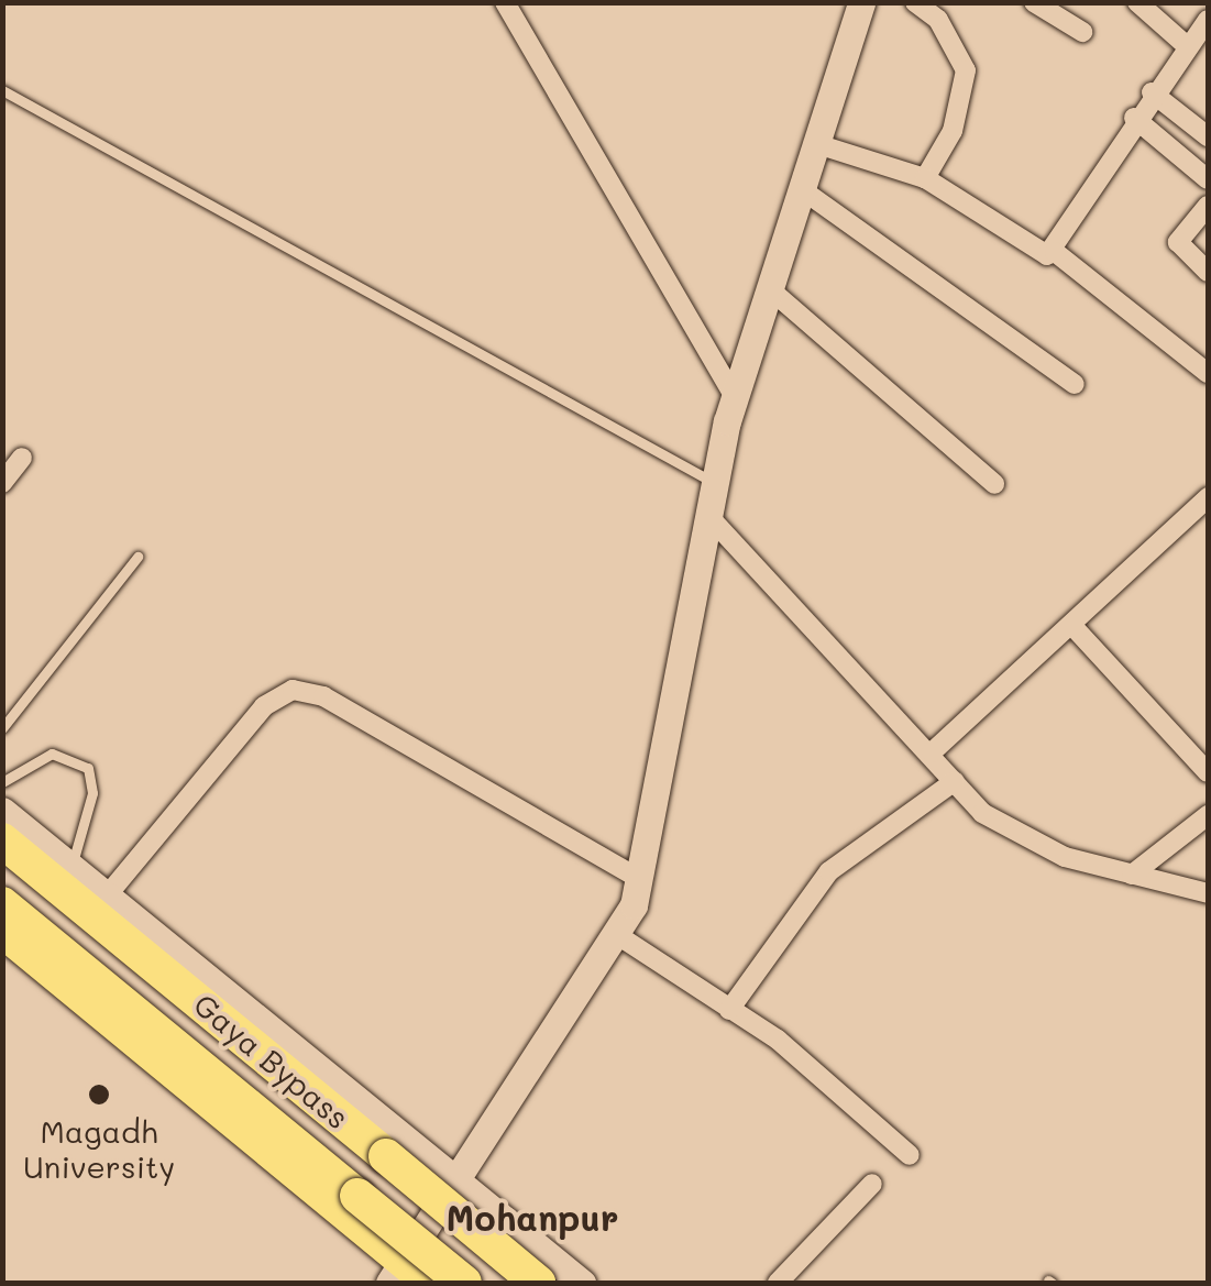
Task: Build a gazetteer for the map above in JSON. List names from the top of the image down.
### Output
{
  "streets": {
    "highway": ["Gaya Bypass"]
  },
  "districts": ["Mohanpur"],
  "places": ["Magadh University"]
}
